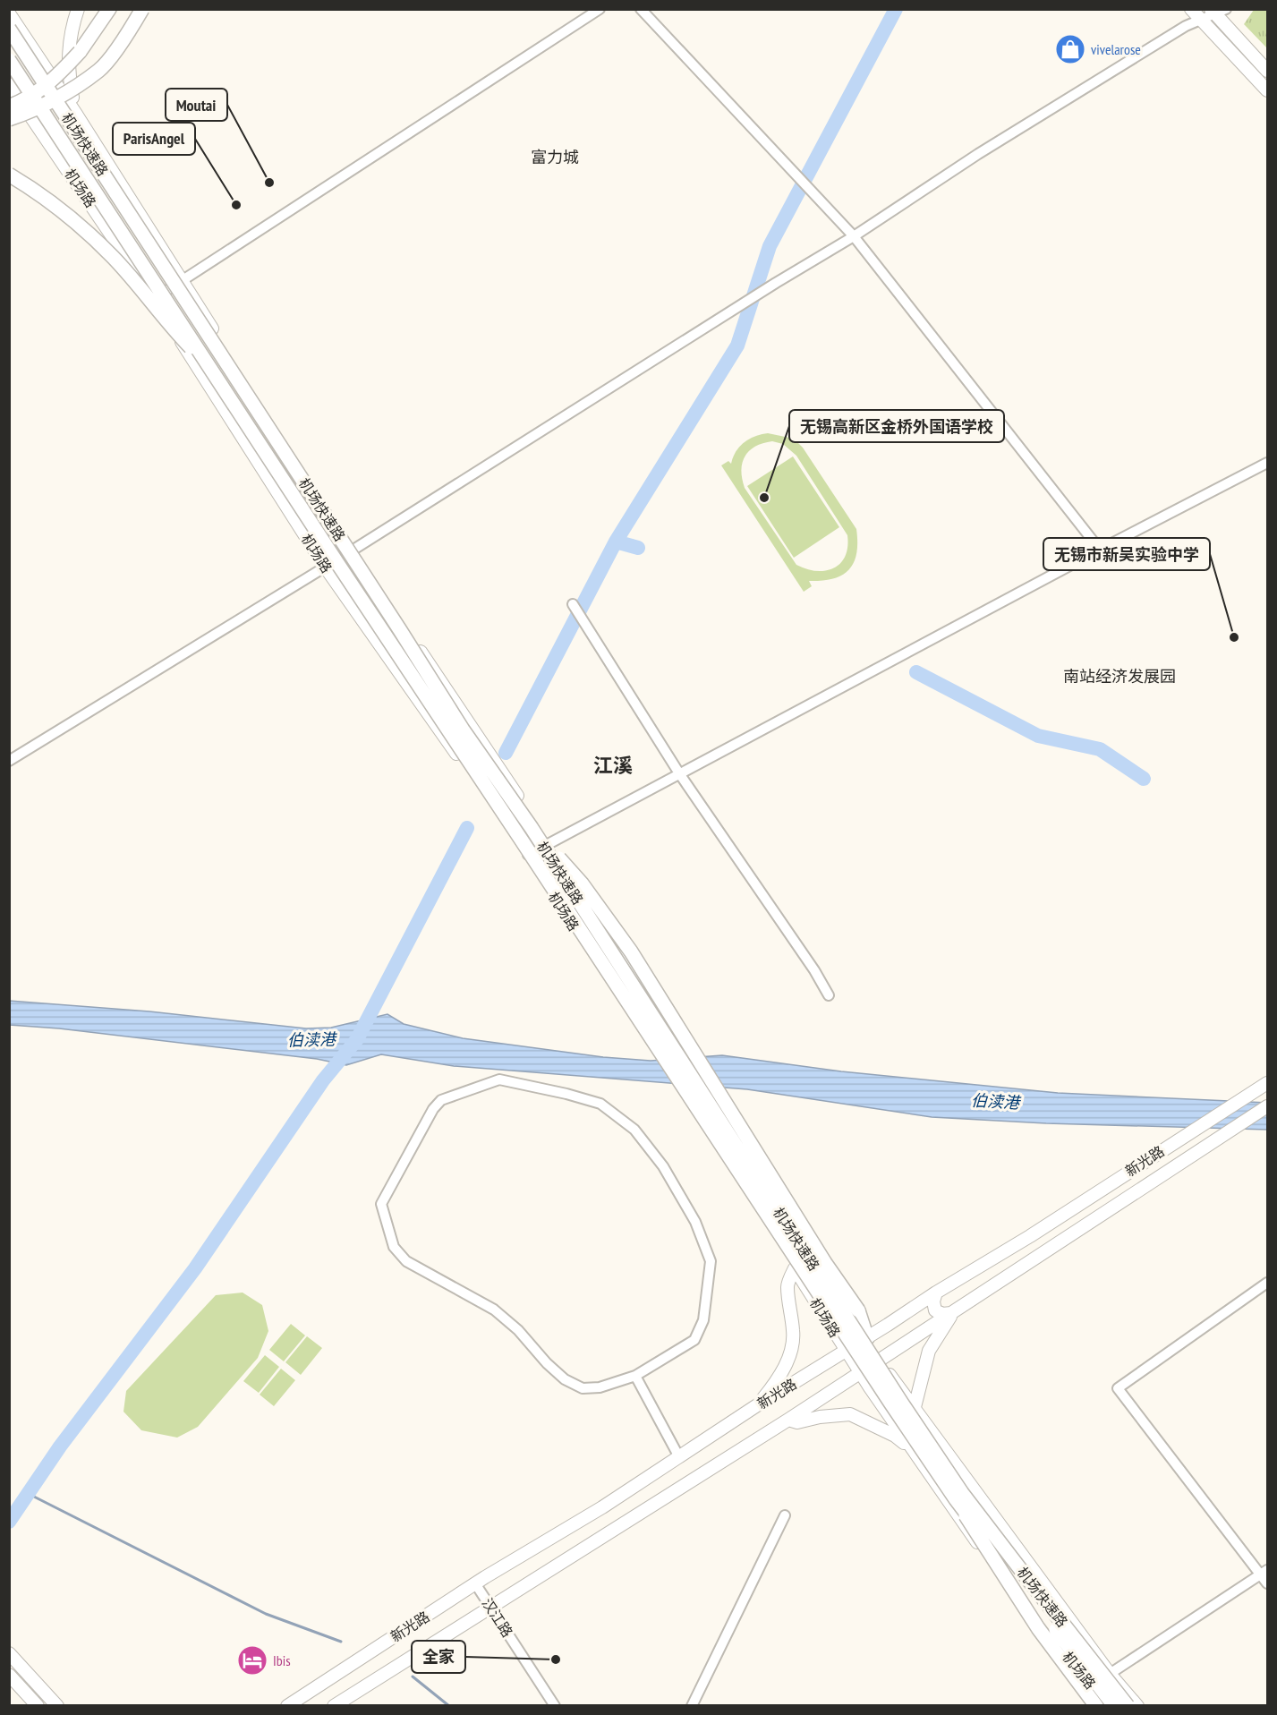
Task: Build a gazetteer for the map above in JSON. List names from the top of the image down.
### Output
{
  "streets": {
    "highway": ["机场快速路"],
    "main road": ["机场路", "新光路"],
    "street": ["汉江路"]
  },
  "crossings": [
    ["机场路", "新光路"],
    ["新光路", "汉江路"]
  ],
  "districts": ["富力城", "南站经济发展园", "江溪"],
  "water": ["伯渎港"],
  "places": {
    "shop": ["vivelarose"],
    "other": [
      "Moutai",
      "ParisAngel",
      "无锡高新区金桥外国语学校",
      "无锡市新吴实验中学",
      "全家"
    ],
    "hotel": ["Ibis"]
  }
}
